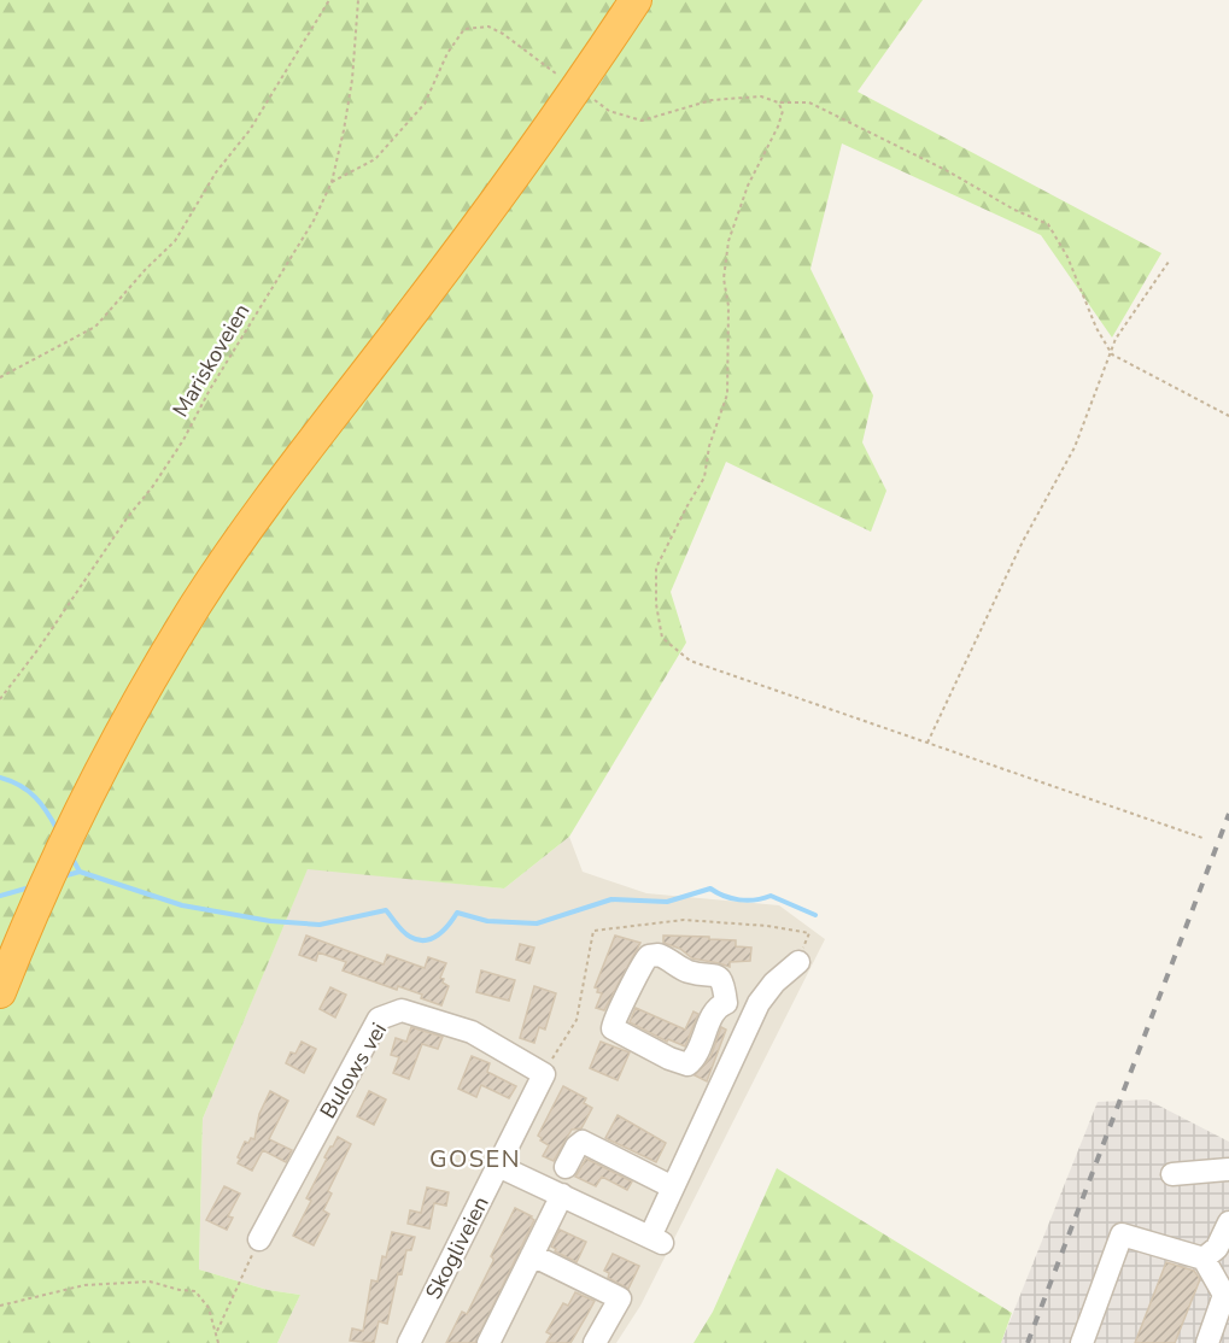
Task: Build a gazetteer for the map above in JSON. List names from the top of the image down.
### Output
{
  "streets": {
    "street": ["Bulows vei", "Skogliveien"],
    "path": ["Mariskoveien"]
  },
  "crossings": [
    ["Bulows vei", "Skogliveien"]
  ],
  "districts": ["GOSEN"]
}
